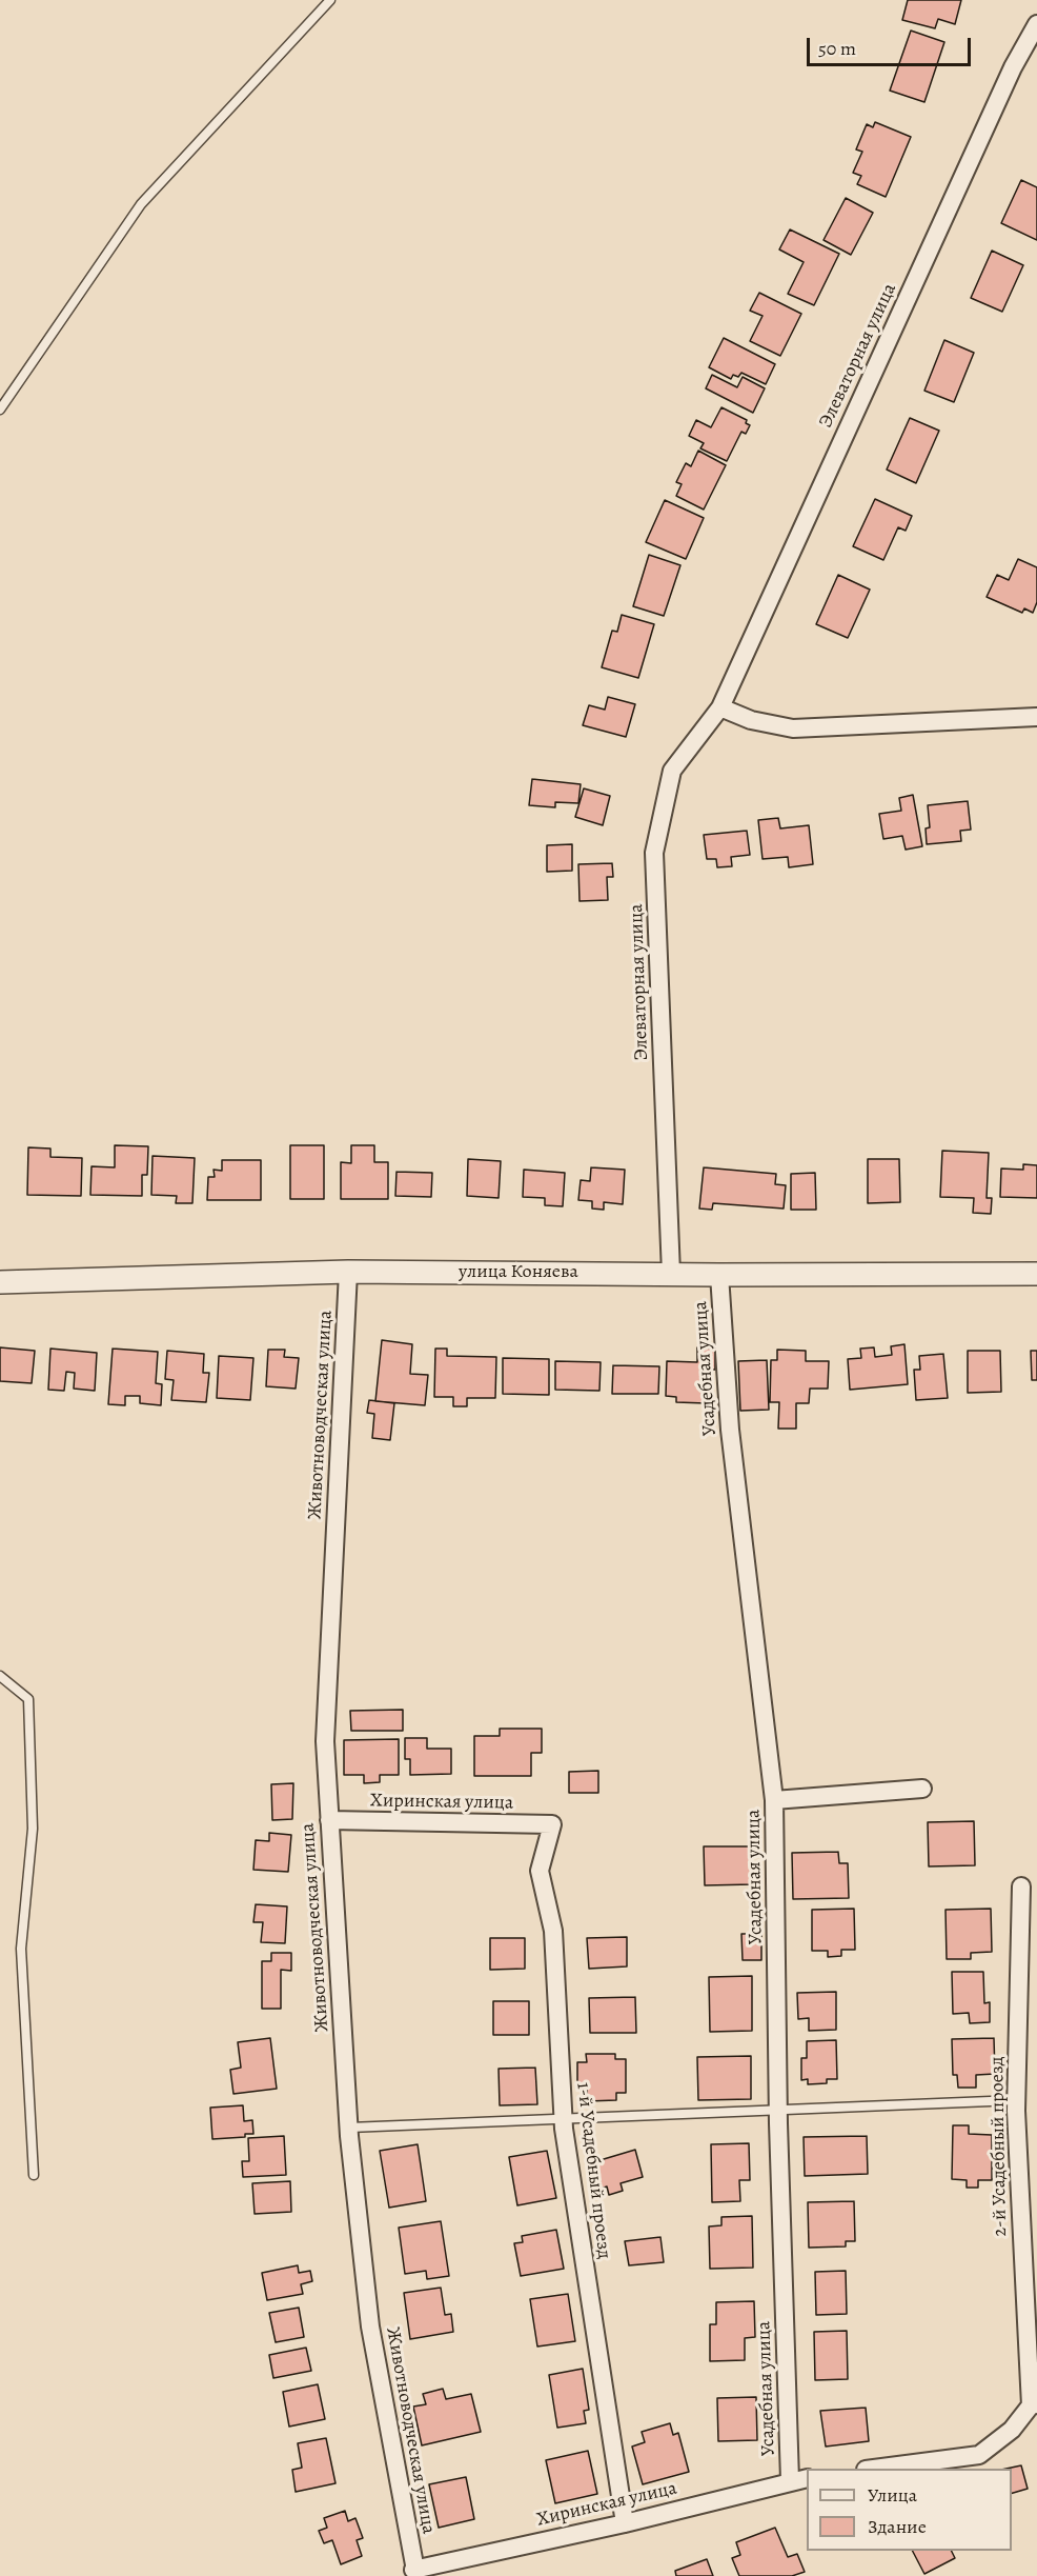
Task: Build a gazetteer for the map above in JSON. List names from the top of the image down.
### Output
{
  "streets": {
    "street": [
      "Элеваторная улица",
      "улица Коняева",
      "Усадебная улица",
      "Животноводческая улица",
      "Хиринская улица",
      "2-й Усадебный проезд",
      "1-й Усадебный проезд"
    ]
  },
  "crossings": [
    ["Элеваторная улица", "улица Коняева"],
    ["улица Коняева", "Усадебная улица"],
    ["улица Коняева", "Животноводческая улица"],
    ["Усадебная улица", "Хиринская улица"],
    ["Животноводческая улица", "Хиринская улица"],
    ["Хиринская улица", "1-й Усадебный проезд"]
  ],
  "legend": ["Улица", "Здание"],
  "scale_bar": "50 m"
}
